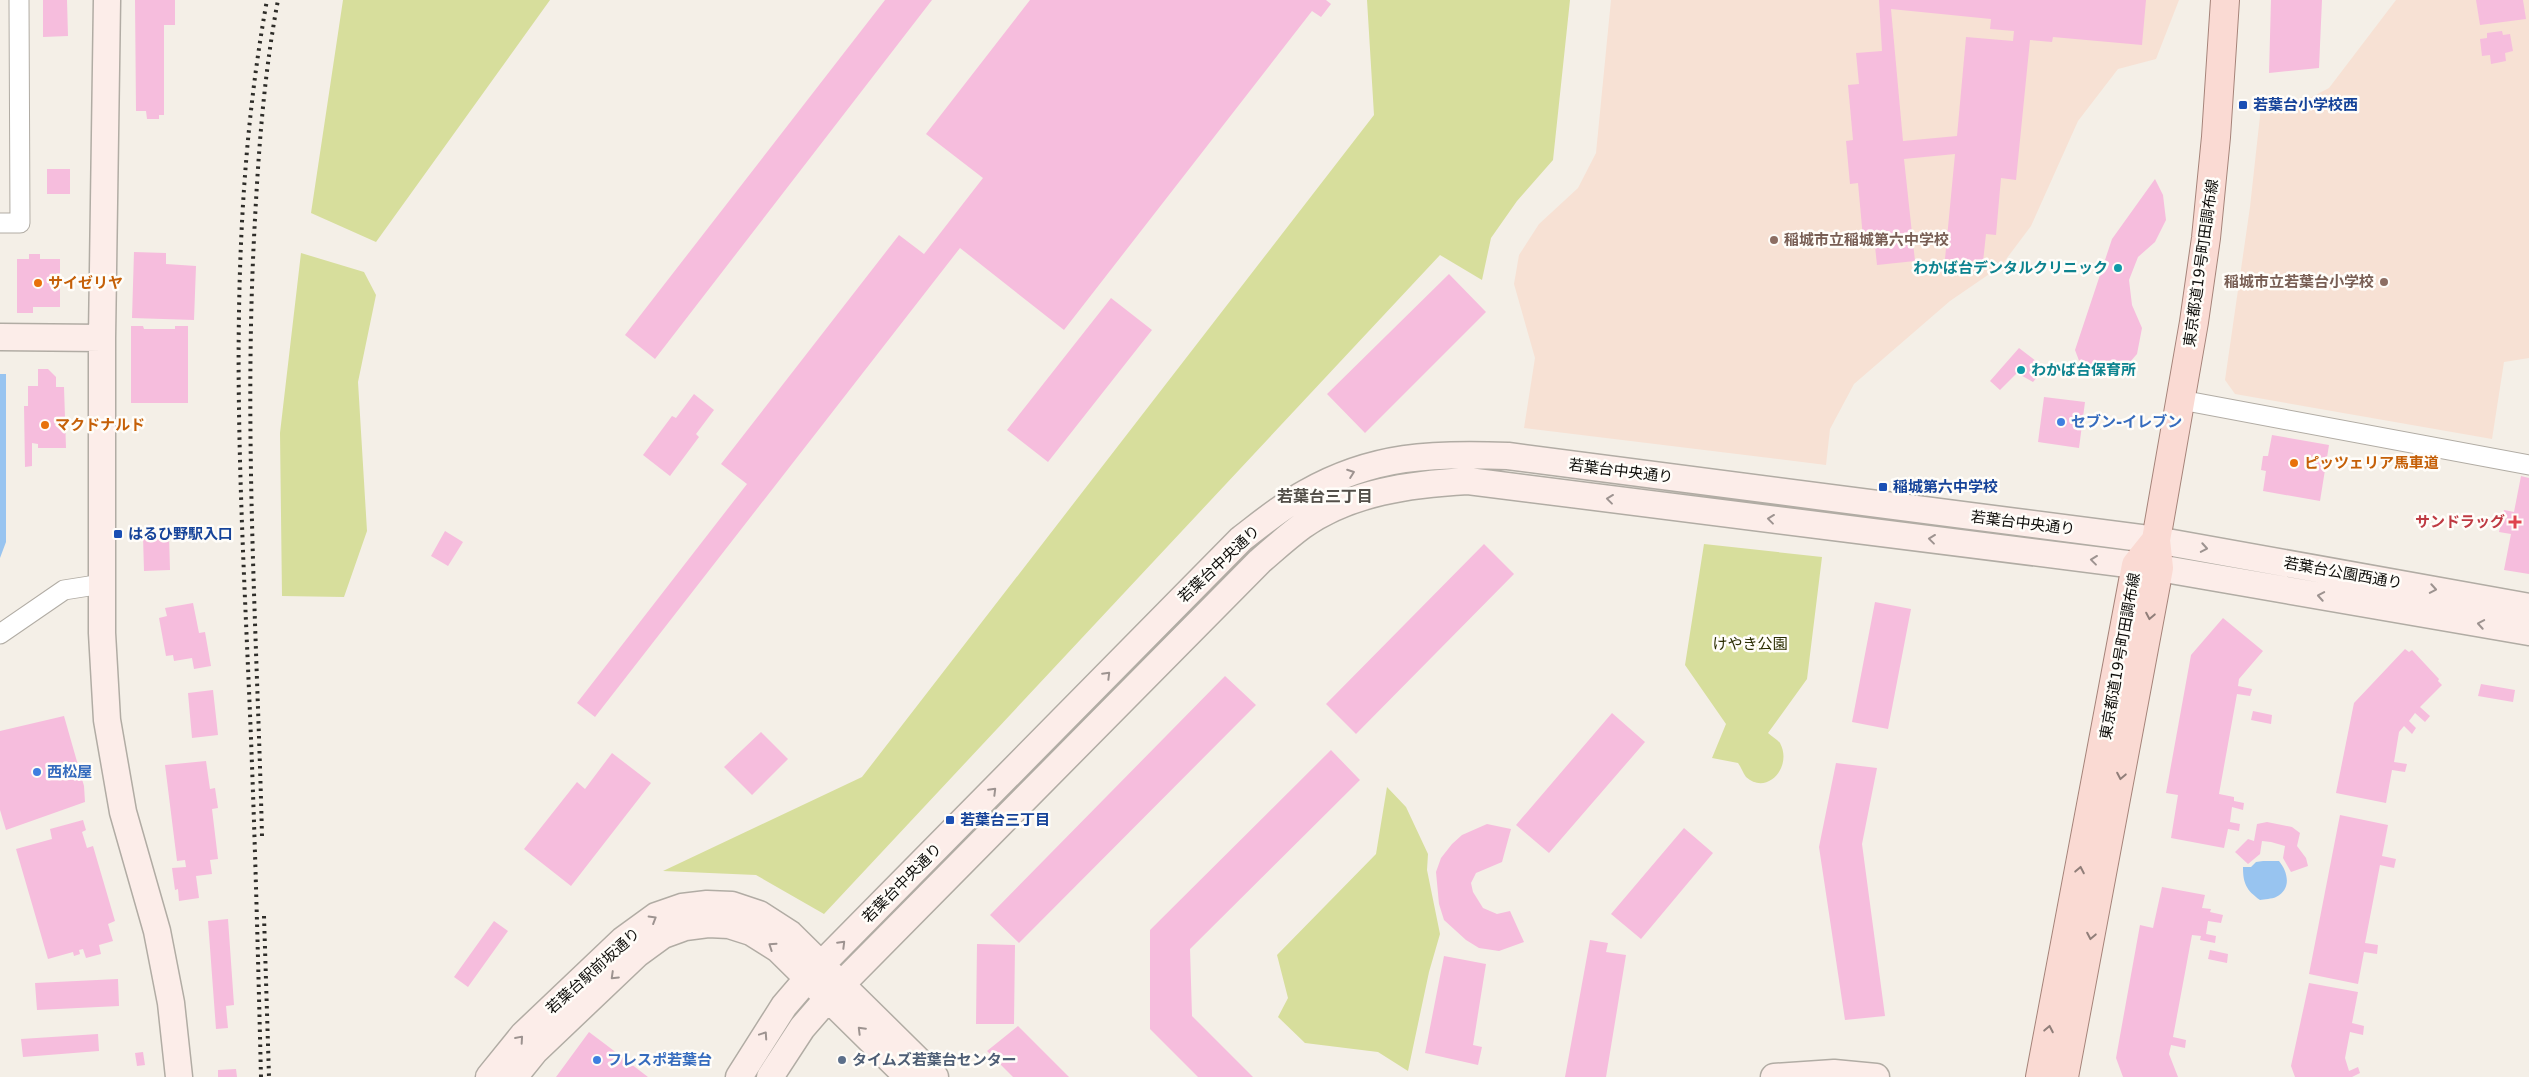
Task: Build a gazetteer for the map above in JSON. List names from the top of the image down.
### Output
{
  "streets": {
    "main road": ["東京都道19号町田調布線"],
    "street": ["若葉台中央通り", "若葉台公園西通り", "若葉台駅前坂通り"]
  },
  "crossings": [
    ["東京都道19号町田調布線", "若葉台中央通り"],
    ["東京都道19号町田調布線", "若葉台公園西通り"],
    ["若葉台中央通り", "若葉台公園西通り"],
    ["若葉台中央通り", "若葉台駅前坂通り"]
  ],
  "districts": ["若葉台三丁目"],
  "parks": ["けやき公園"],
  "places": {
    "transit": [
      "若葉台小学校西",
      "稲城第六中学校",
      "はるひ野駅入口",
      "若葉台三丁目"
    ],
    "other": [
      "稲城市立稲城第六中学校",
      "わかば台デンタルクリニック",
      "稲城市立若葉台小学校",
      "サイゼリヤ",
      "わかば台保育所",
      "セブン-イレブン",
      "マクドナルド",
      "ピッツェリア馬車道",
      "西松屋",
      "フレスポ若葉台",
      "タイムズ若葉台センター"
    ],
    "health": ["サンドラッグ"]
  }
}
